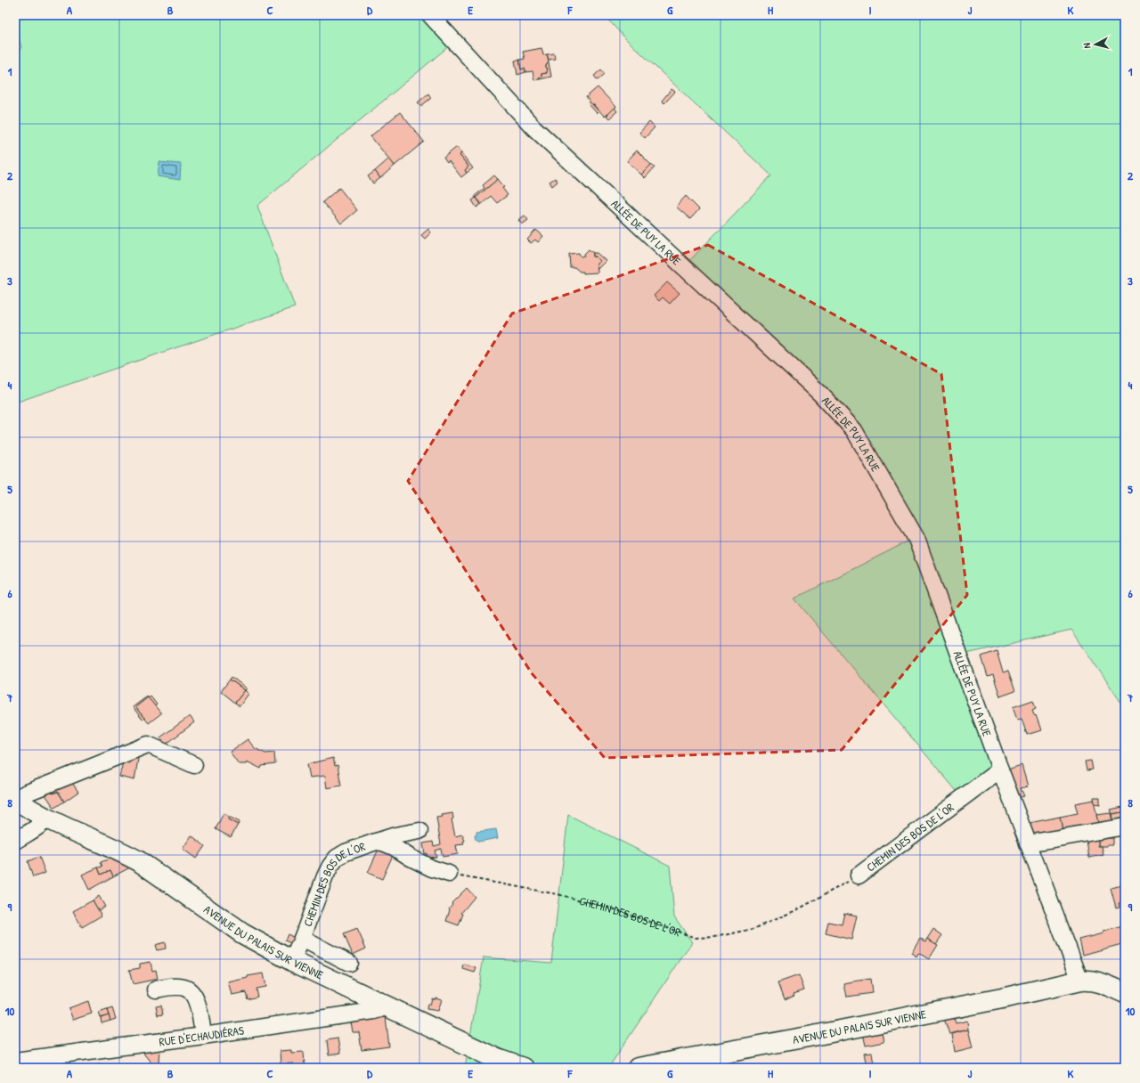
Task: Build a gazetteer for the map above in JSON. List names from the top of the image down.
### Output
{
  "streets": {
    "main road": ["AVENUE DU PALAIS SUR VIENNE"],
    "street": ["ALLÉE DE PUY LA RUE", "CHEMIN DES BOS DE L'OR", "RUE D'ECHAUDIÉRAS"]
  },
  "crossings": [
    ["ALLÉE DE PUY LA RUE", "CHEMIN DES BOS DE L'OR"],
    ["ALLÉE DE PUY LA RUE", "AVENUE DU PALAIS SUR VIENNE"],
    ["CHEMIN DES BOS DE L'OR", "AVENUE DU PALAIS SUR VIENNE"],
    ["AVENUE DU PALAIS SUR VIENNE", "RUE D'ECHAUDIÉRAS"]
  ],
  "north": "left",
  "grid": {
    "columns": [
      "A",
      "B",
      "C",
      "D",
      "E",
      "F",
      "G",
      "H",
      "I",
      "J",
      "K"
    ],
    "rows": [
      "1",
      "2",
      "3",
      "4",
      "5",
      "6",
      "7",
      "8",
      "9",
      "10"
    ]
  }
}
